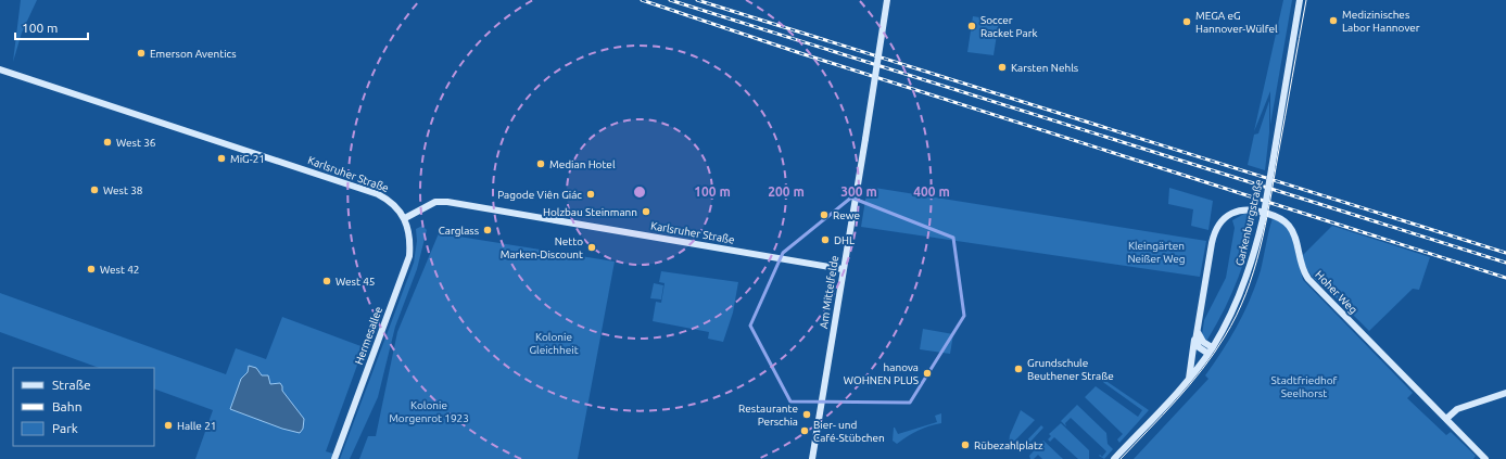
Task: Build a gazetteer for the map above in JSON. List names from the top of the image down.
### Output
{
  "streets": {
    "street": [
      "Karlsruher Straße",
      "Garkenburgstraße",
      "Am Mittelfelde",
      "Hoher Weg",
      "Hermesallee"
    ]
  },
  "crossings": [
    ["Karlsruher Straße", "Am Mittelfelde"],
    ["Karlsruher Straße", "Hermesallee"],
    ["Garkenburgstraße", "Hoher Weg"]
  ],
  "parks": [
    "Kleingärten Neißer Weg",
    "Kolonie Gleichheit",
    "Stadtfriedhof Seelhorst",
    "Kolonie Morgenrot 1923"
  ],
  "places": [
    "Medizinisches Labor Hannover",
    "MEGA eG Hannover-Wülfel",
    "Soccer Racket Park",
    "Emerson Aventics",
    "Karsten Nehls",
    "West 36",
    "MiG-21",
    "Median Hotel",
    "West 38",
    "Pagode Viên Giác",
    "Holzbau Steinmann",
    "Rewe",
    "Carglass",
    "DHL",
    "Netto Marken-Discount",
    "West 42",
    "West 45",
    "Grundschule Beuthener Straße",
    "hanova WOHNEN PLUS",
    "Restaurante Perschia",
    "Halle 21",
    "Bier- und Café-Stübchen",
    "Rübezahlplatz"
  ],
  "legend": ["Straße", "Bahn", "Park"],
  "scale_bar": "100 m",
  "rings": [
    "100 m",
    "200 m",
    "300 m",
    "400 m"
  ]
}
